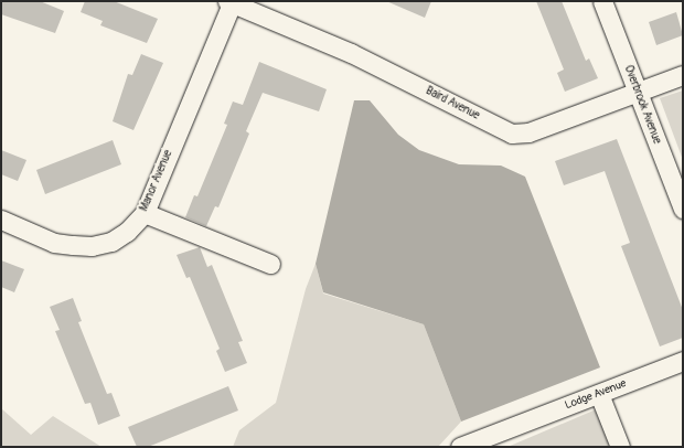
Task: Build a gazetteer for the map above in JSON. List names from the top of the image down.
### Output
{
  "streets": {
    "street": [
      "Baird Avenue",
      "Overbrook Avenue",
      "Manor Avenue",
      "Lodge Avenue"
    ]
  },
  "crossings": [
    ["Baird Avenue", "Overbrook Avenue"],
    ["Baird Avenue", "Manor Avenue"]
  ]
}
